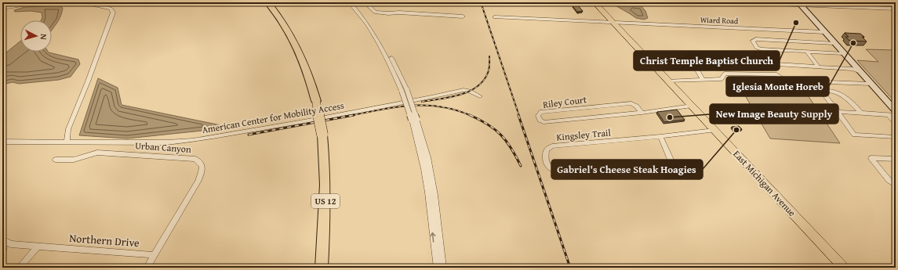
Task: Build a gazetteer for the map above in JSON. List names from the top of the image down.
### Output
{
  "streets": {
    "highway": ["US 12"],
    "main road": ["East Michigan Avenue"],
    "street": [
      "Wiard Road",
      "Riley Court",
      "American Center for Mobility Access",
      "Kingsley Trail",
      "Urban Canyon",
      "Northern Drive"
    ]
  },
  "crossings": [
    ["Wiard Road", "East Michigan Avenue"],
    ["Riley Court", "East Michigan Avenue"],
    ["Kingsley Trail", "East Michigan Avenue"],
    ["Urban Canyon", "Northern Drive"]
  ],
  "places": [
    "Christ Temple Baptist Church",
    "Iglesia Monte Horeb",
    "New Image Beauty Supply",
    "Gabriel's Cheese Steak Hoagies"
  ],
  "north": "right"
}
